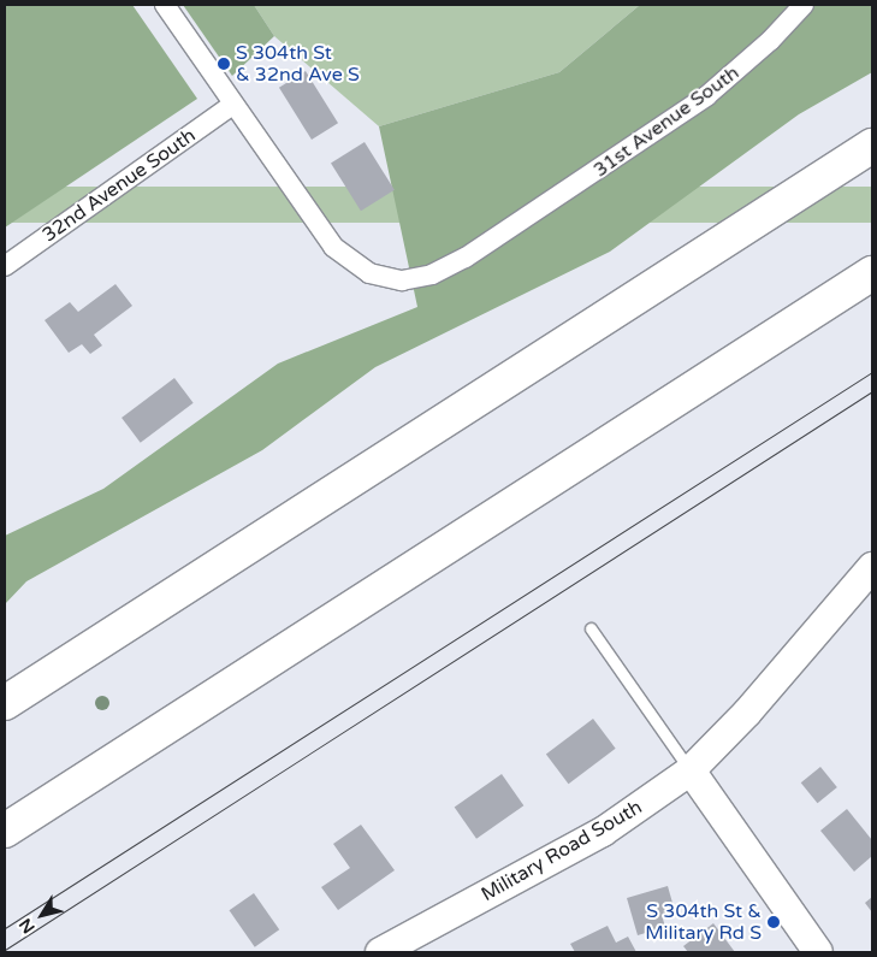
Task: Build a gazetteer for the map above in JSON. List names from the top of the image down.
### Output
{
  "streets": {
    "main road": ["Military Road South"],
    "street": ["31st Avenue South", "32nd Avenue South"]
  },
  "crossings": [
    ["31st Avenue South", "32nd Avenue South"]
  ],
  "places": ["S 304th St & 32nd Ave S", "S 304th St & Military Rd S"],
  "north": "bottom left"
}
